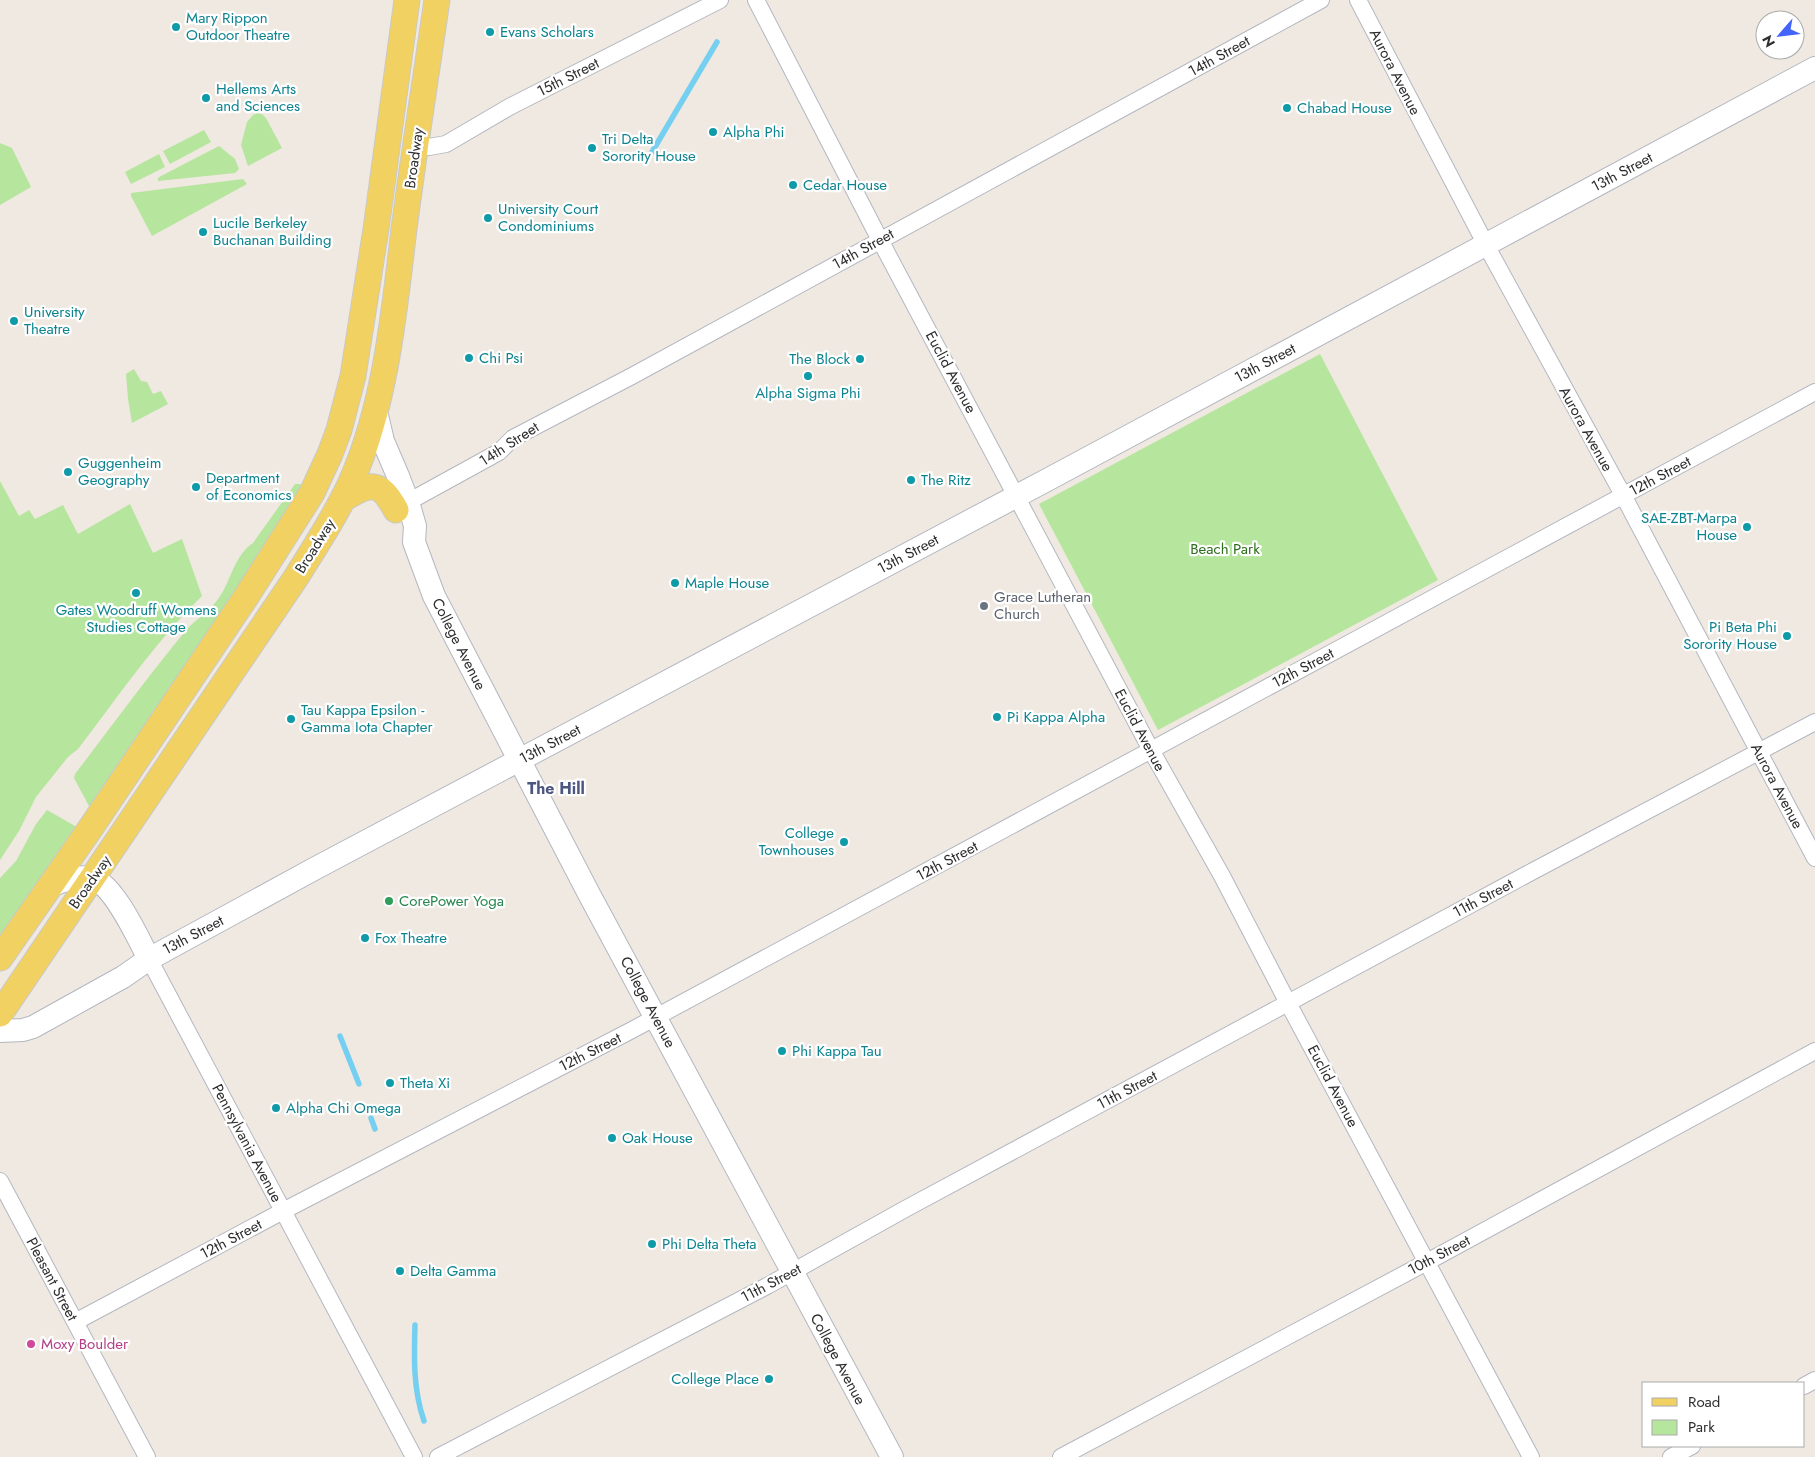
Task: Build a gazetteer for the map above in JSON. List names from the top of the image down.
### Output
{
  "streets": {
    "main road": ["Broadway"],
    "street": [
      "14th Street",
      "Aurora Avenue",
      "15th Street",
      "13th Street",
      "Euclid Avenue",
      "12th Street",
      "College Avenue",
      "11th Street",
      "Pennsylvania Avenue",
      "10th Street",
      "Pleasant Street"
    ]
  },
  "crossings": [
    ["14th Street", "Euclid Avenue"],
    ["14th Street", "College Avenue"],
    ["Aurora Avenue", "13th Street"],
    ["Aurora Avenue", "12th Street"],
    ["Aurora Avenue", "11th Street"],
    ["15th Street", "Broadway"],
    ["Broadway", "College Avenue"],
    ["Broadway", "Pennsylvania Avenue"],
    ["13th Street", "Euclid Avenue"],
    ["13th Street", "College Avenue"],
    ["13th Street", "Pennsylvania Avenue"],
    ["Euclid Avenue", "12th Street"],
    ["Euclid Avenue", "11th Street"],
    ["Euclid Avenue", "10th Street"],
    ["12th Street", "College Avenue"],
    ["12th Street", "Pennsylvania Avenue"],
    ["12th Street", "Pleasant Street"],
    ["College Avenue", "11th Street"]
  ],
  "districts": ["The Hill"],
  "parks": ["Beach Park"],
  "places": [
    "Mary Rippon Outdoor Theatre",
    "Evans Scholars",
    "Hellems Arts and Sciences",
    "Chabad House",
    "Alpha Phi",
    "Tri Delta Sorority House",
    "Cedar House",
    "University Court Condominiums",
    "Lucile Berkeley Buchanan Building",
    "University Theatre",
    "Chi Psi",
    "The Block",
    "Alpha Sigma Phi",
    "Guggenheim Geography",
    "The Ritz",
    "Department of Economics",
    "SAE-ZBT-Marpa House",
    "Maple House",
    "Gates Woodruff Womens Studies Cottage",
    "Grace Lutheran Church",
    "Pi Beta Phi Sorority House",
    "Pi Kappa Alpha",
    "Tau Kappa Epsilon - Gamma Iota Chapter",
    "College Townhouses",
    "CorePower Yoga",
    "Fox Theatre",
    "Phi Kappa Tau",
    "Theta Xi",
    "Alpha Chi Omega",
    "Oak House",
    "Phi Delta Theta",
    "Delta Gamma",
    "Moxy Boulder",
    "College Place"
  ],
  "legend": ["Road", "Park"],
  "north": "bottom left"
}
